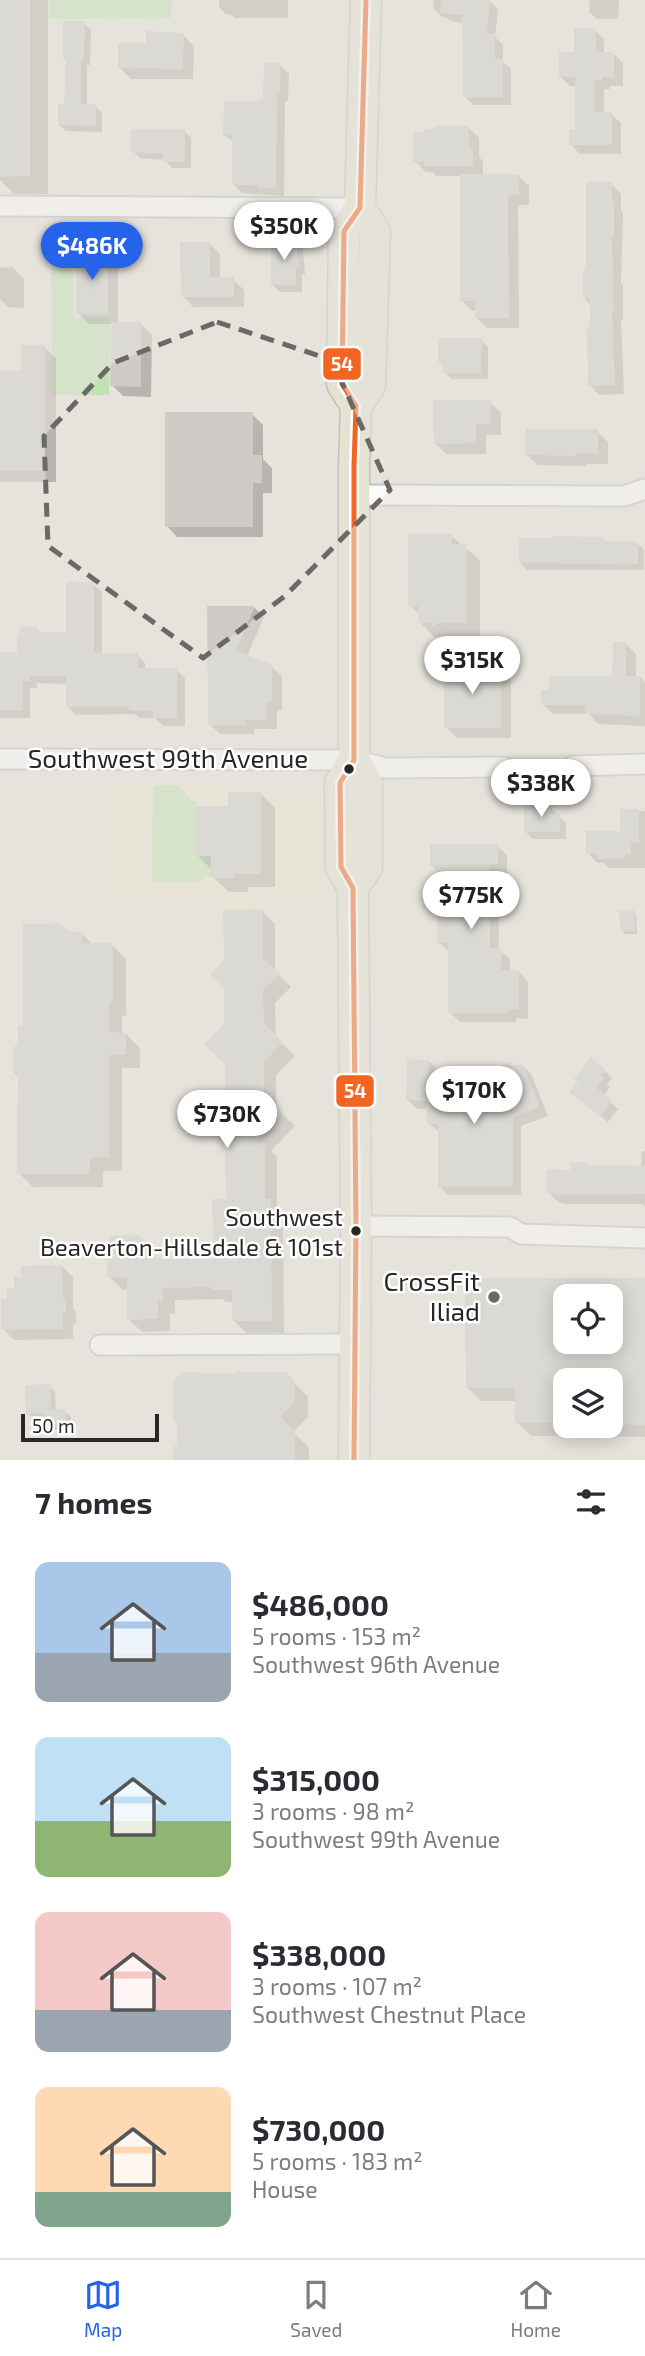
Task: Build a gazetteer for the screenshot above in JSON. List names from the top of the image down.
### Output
{
  "streets": {
    "street": ["Southwest 99th Avenue"]
  },
  "places": ["Southwest Beaverton-Hillsdale & 101st", "CrossFit Iliad"],
  "lines": ["transit line 54"],
  "scale_bar": "50 m",
  "page": {
    "price": [
      "$350K",
      "$486K",
      "$315K",
      "$338K",
      "$775K",
      "$170K",
      "$730K"
    ],
    "scale": "50 m",
    "heading": "7 homes",
    "list": [
      {
        "name": "$486,000",
        "note": "5 rooms · 153 m² · Southwest 96th Avenue"
      },
      {
        "name": "$315,000",
        "note": "3 rooms · 98 m² · Southwest 99th Avenue"
      },
      {
        "name": "$338,000",
        "note": "3 rooms · 107 m² · Southwest Chestnut Place"
      },
      {
        "name": "$730,000",
        "note": "5 rooms · 183 m² · House"
      }
    ],
    "tabs": ["Map", "Saved", "Home"]
  }
}
